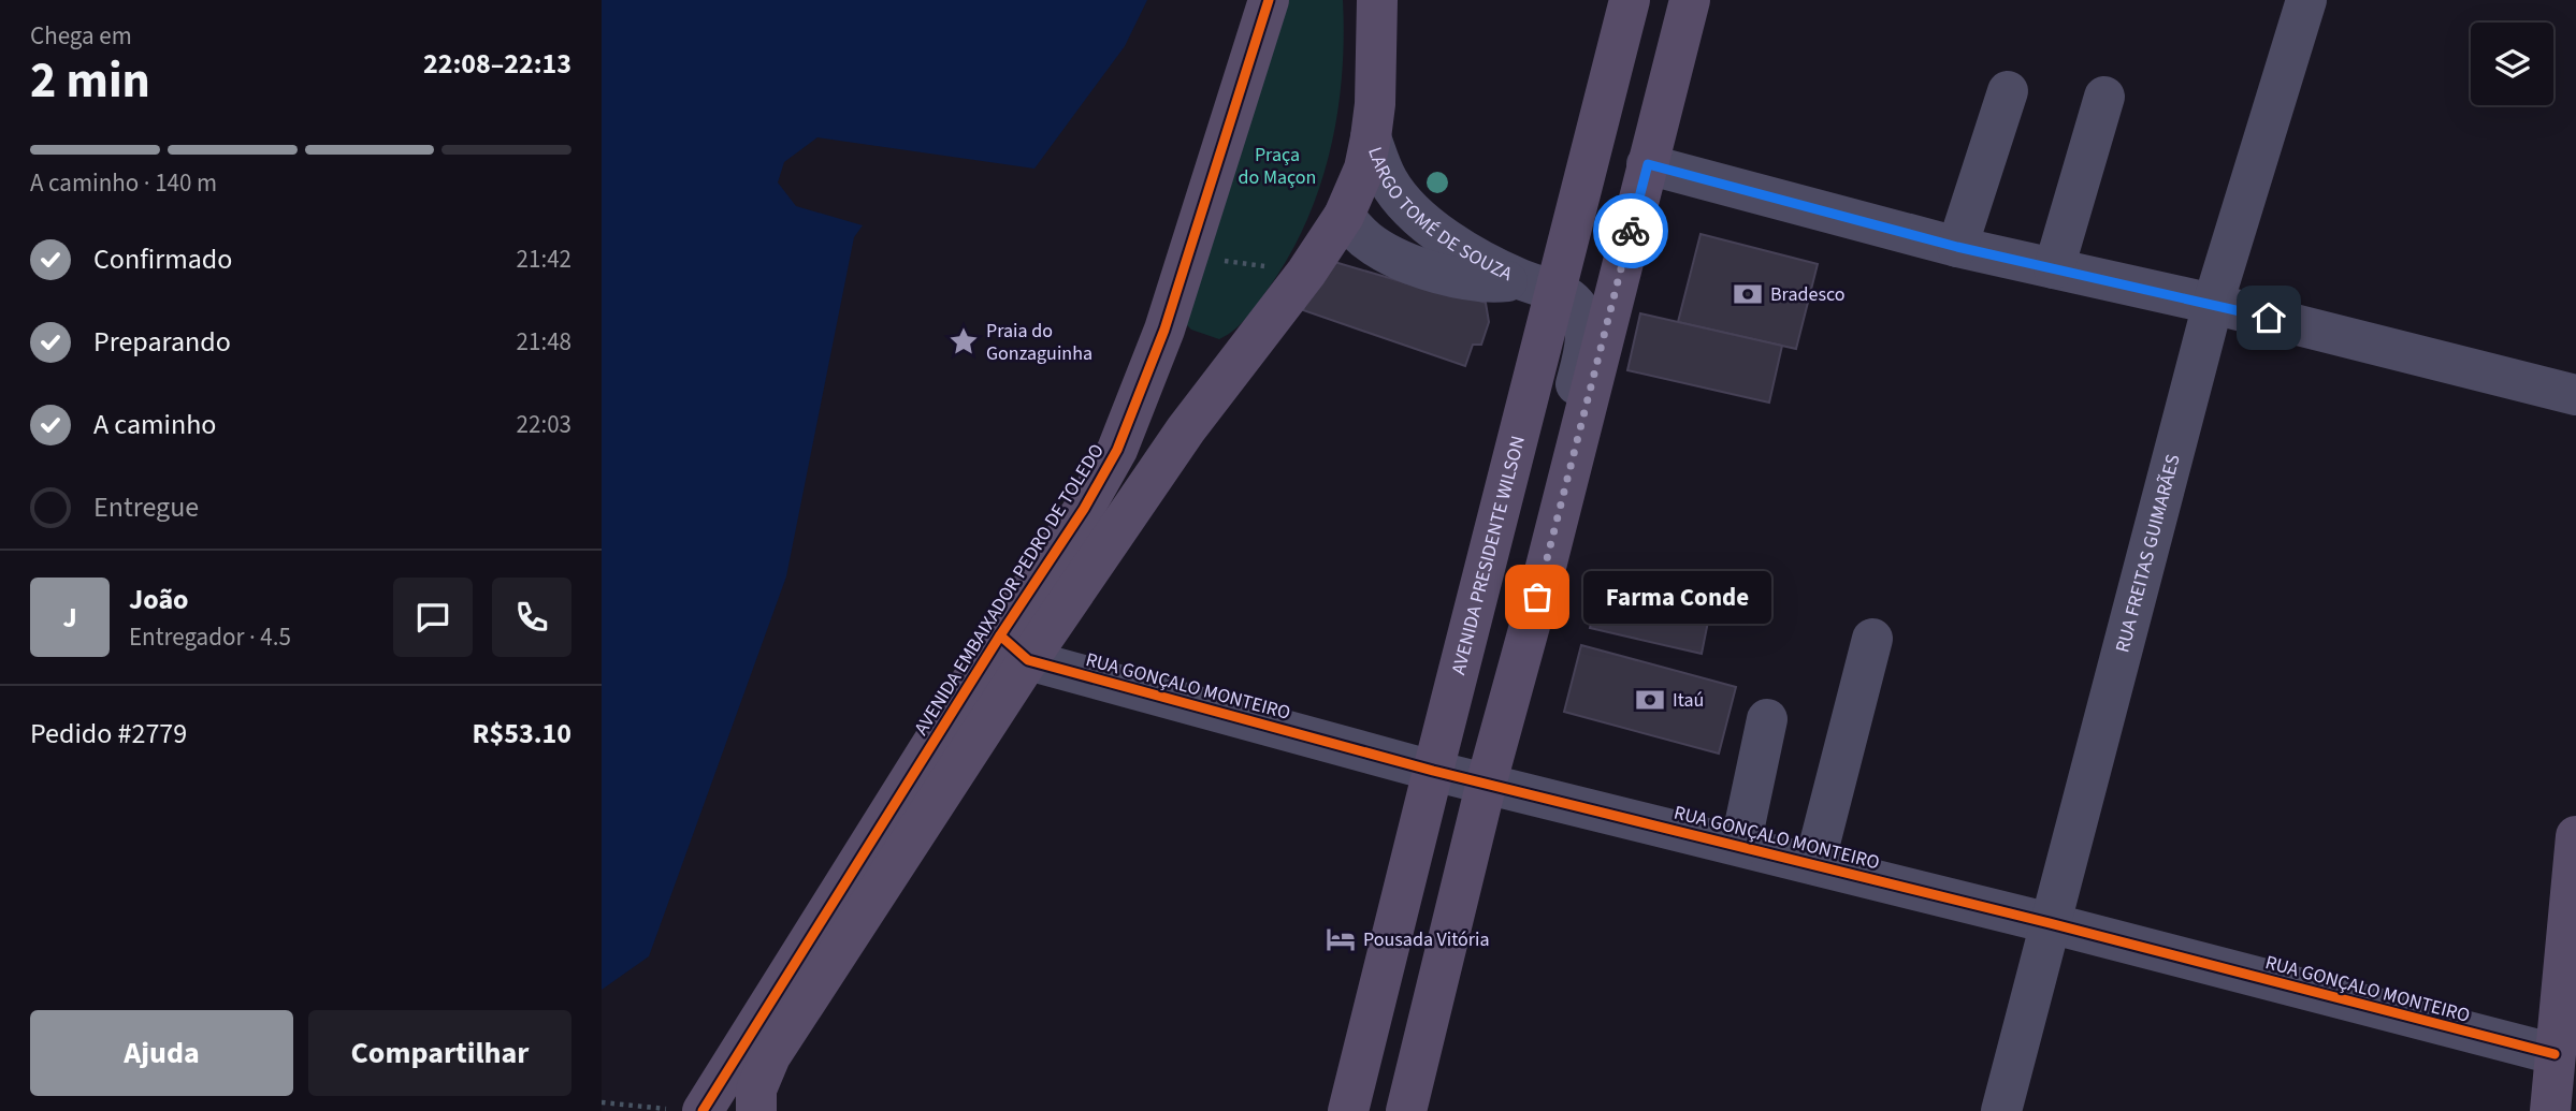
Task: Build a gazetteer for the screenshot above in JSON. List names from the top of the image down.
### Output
{
  "streets": {
    "main road": ["AVENIDA PRESIDENTE WILSON", "AVENIDA EMBAIXADOR PEDRO DE TOLEDO"],
    "street": ["LARGO TOMÉ DE SOUZA", "RUA FREITAS GUIMARÃES", "RUA GONÇALO MONTEIRO"]
  },
  "crossings": [
    ["LARGO TOMÉ DE SOUZA", "AVENIDA PRESIDENTE WILSON"],
    ["LARGO TOMÉ DE SOUZA", "AVENIDA EMBAIXADOR PEDRO DE TOLEDO"],
    ["RUA FREITAS GUIMARÃES", "RUA GONÇALO MONTEIRO"],
    ["AVENIDA PRESIDENTE WILSON", "RUA GONÇALO MONTEIRO"],
    ["AVENIDA EMBAIXADOR PEDRO DE TOLEDO", "RUA GONÇALO MONTEIRO"]
  ],
  "parks": ["Praça do Maçon"],
  "places": {
    "bank": ["Bradesco", "Itaú"],
    "place": ["Praia do Gonzaguinha"],
    "other": ["Farma Conde"],
    "hotel": ["Pousada Vitória"]
  },
  "page": {
    "heading": ["2 min", "Chega em", "22:08–22:13"],
    "panel": [
      "João",
      "Entregador · 4.5",
      "Pedido #2779",
      "R$53.10"
    ],
    "bar": "A caminho · 140 m",
    "list": [
      ["Confirmado", "21:42"],
      ["Preparando", "21:48"],
      ["A caminho", "22:03"],
      "Entregue"
    ],
    "bubble": "Farma Conde",
    "round": "J",
    "buttons": ["Ajuda", "Compartilhar"]
  }
}
